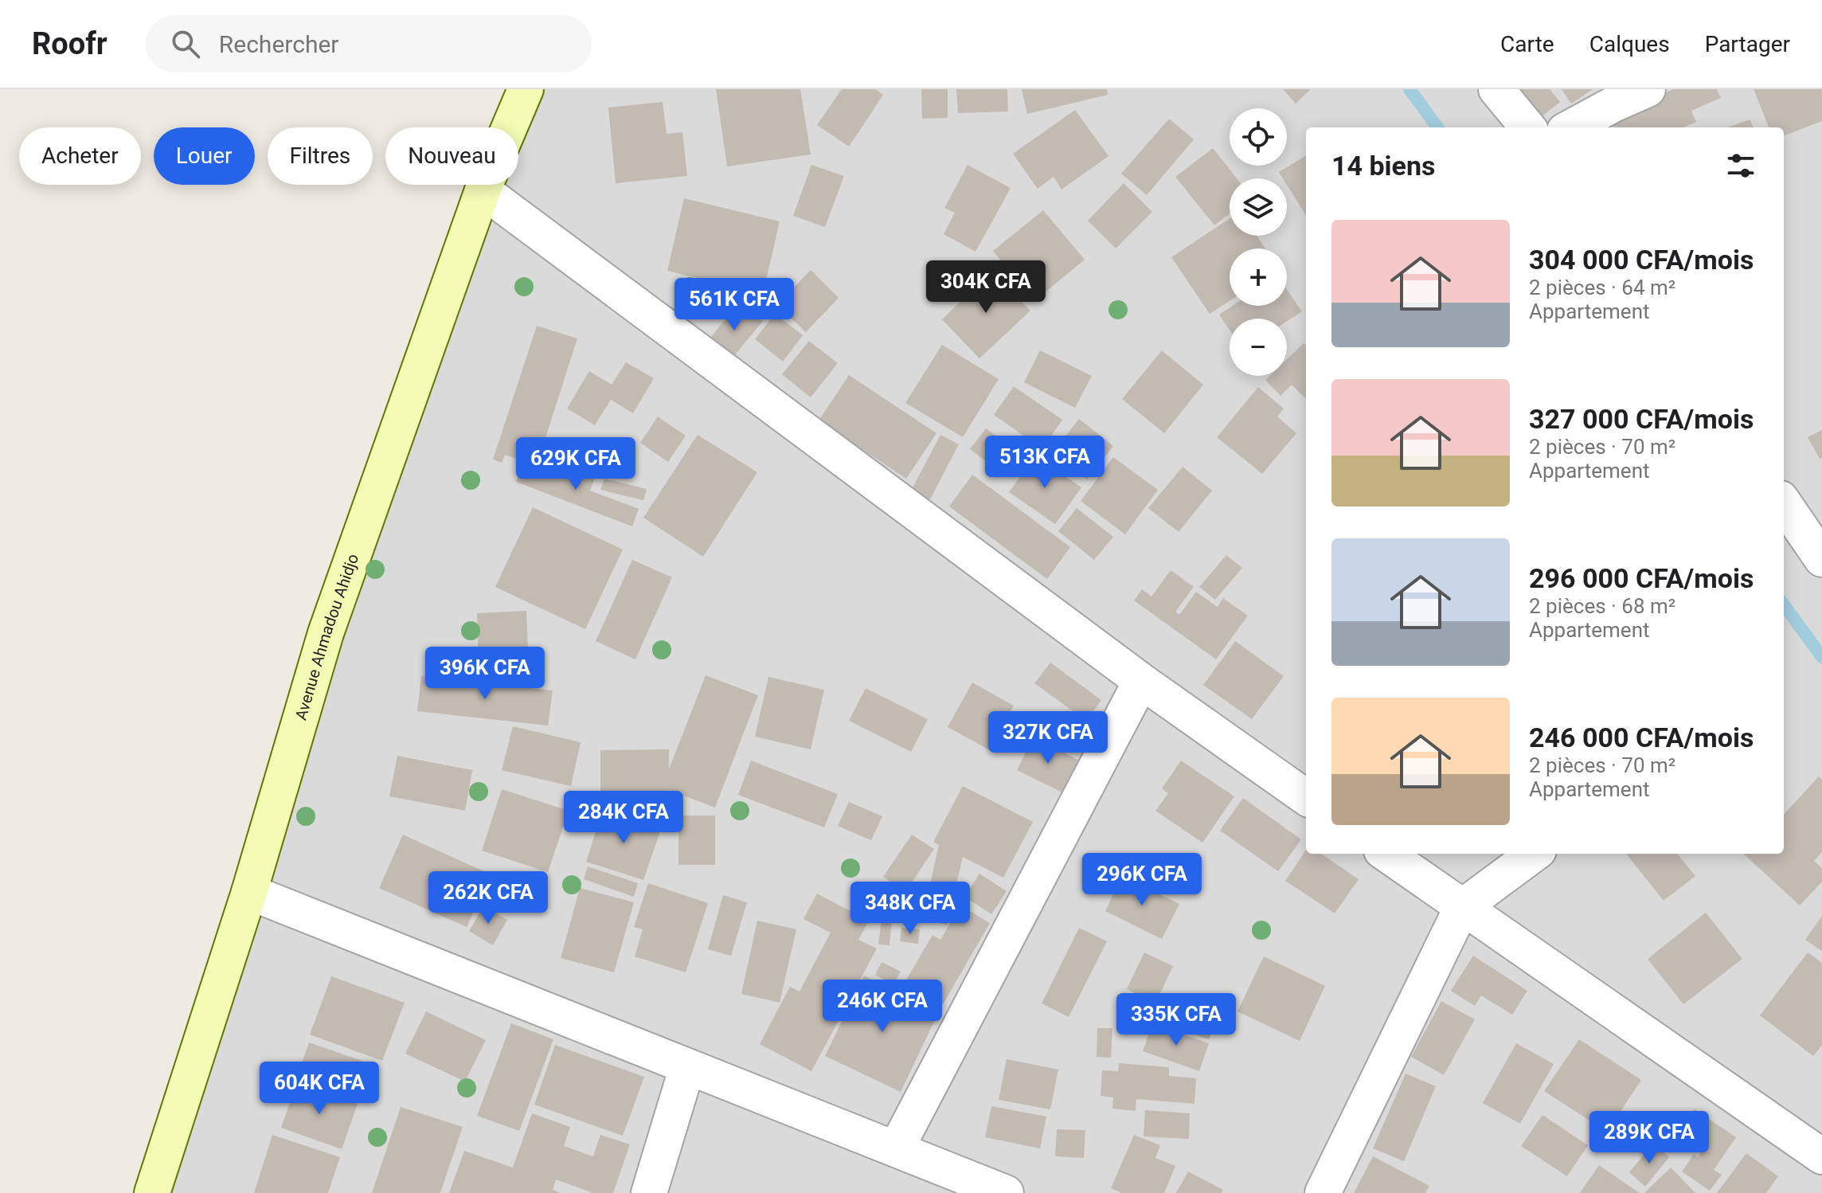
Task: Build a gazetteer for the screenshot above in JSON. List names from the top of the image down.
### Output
{
  "streets": {
    "main road": ["Avenue Ahmadou Ahidjo"]
  },
  "page": {
    "header": "Roofr",
    "search": "Rechercher",
    "nav": ["Carte", "Calques", "Partager"],
    "map_buttons": ["+", "−"],
    "chip": [
      "Acheter",
      "Louer",
      "Filtres",
      "Nouveau"
    ],
    "heading": "14 biens",
    "list": [
      {
        "name": "304 000 CFA/mois",
        "note": "2 pièces · 64 m² · Appartement"
      },
      {
        "name": "327 000 CFA/mois",
        "note": "2 pièces · 70 m² · Appartement"
      },
      {
        "name": "296 000 CFA/mois",
        "note": "2 pièces · 68 m² · Appartement"
      },
      {
        "name": "246 000 CFA/mois",
        "note": "2 pièces · 70 m² · Appartement"
      }
    ],
    "price": [
      "304K CFA",
      "561K CFA",
      "513K CFA",
      "629K CFA",
      "396K CFA",
      "327K CFA",
      "284K CFA",
      "296K CFA",
      "262K CFA",
      "348K CFA",
      "246K CFA",
      "335K CFA",
      "604K CFA",
      "289K CFA"
    ]
  }
}
